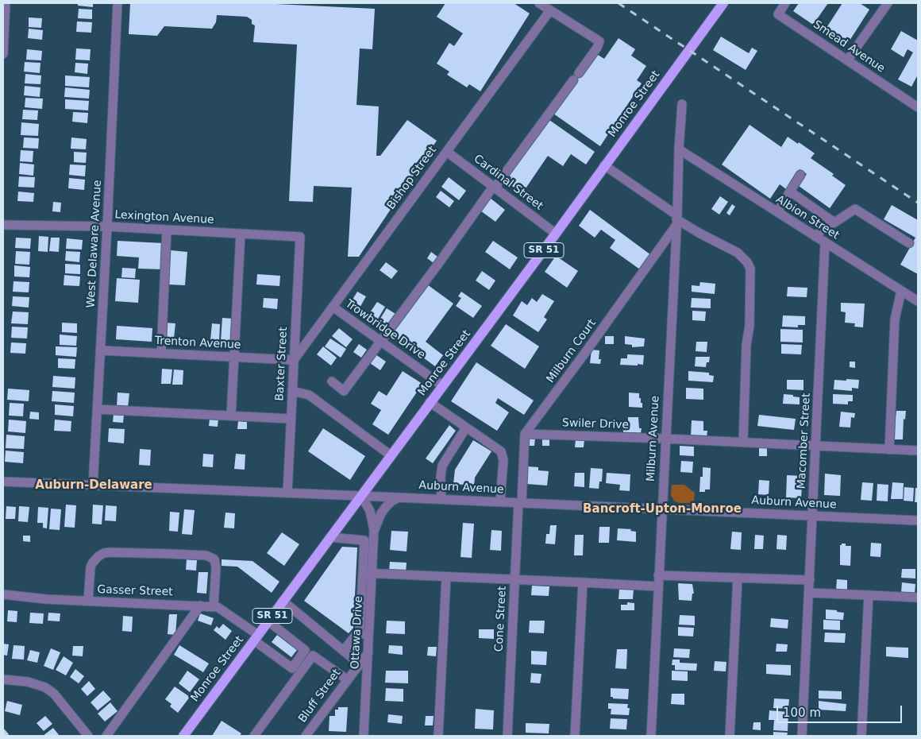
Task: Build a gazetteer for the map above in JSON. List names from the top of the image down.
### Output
{
  "streets": {
    "main road": ["Monroe Street", "SR 51"],
    "street": [
      "Smead Avenue",
      "Bishop Street",
      "Cardinal Street",
      "Lexington Avenue",
      "Albion Street",
      "West Delaware Avenue",
      "Trowbridge Drive",
      "Trenton Avenue",
      "Milburn Court",
      "Baxter Street",
      "Swiler Drive",
      "Milburn Avenue",
      "Macomber Street",
      "Auburn Avenue",
      "Gasser Street",
      "Cone Street",
      "Ottawa Drive",
      "Bluff Street"
    ]
  },
  "crossings": [
    ["Monroe Street", "Cardinal Street"],
    ["Monroe Street", "Trowbridge Drive"],
    ["Monroe Street", "Auburn Avenue"],
    ["Monroe Street", "Gasser Street"],
    ["Monroe Street", "Ottawa Drive"],
    ["Bishop Street", "Cardinal Street"],
    ["Bishop Street", "Trowbridge Drive"],
    ["Bishop Street", "Trenton Avenue"],
    ["Bishop Street", "Baxter Street"],
    ["Lexington Avenue", "West Delaware Avenue"],
    ["Lexington Avenue", "Baxter Street"],
    ["Albion Street", "Milburn Avenue"],
    ["Albion Street", "Macomber Street"],
    ["West Delaware Avenue", "Trenton Avenue"],
    ["West Delaware Avenue", "Auburn Avenue"],
    ["Trenton Avenue", "Baxter Street"],
    ["Milburn Court", "Swiler Drive"],
    ["Milburn Court", "Milburn Avenue"],
    ["Baxter Street", "Auburn Avenue"],
    ["Swiler Drive", "Milburn Avenue"],
    ["Swiler Drive", "Macomber Street"],
    ["Milburn Avenue", "Auburn Avenue"],
    ["Macomber Street", "Auburn Avenue"],
    ["Auburn Avenue", "Cone Street"],
    ["Auburn Avenue", "Ottawa Drive"],
    ["Ottawa Drive", "Bluff Street"]
  ],
  "districts": ["Auburn-Delaware", "Bancroft-Upton-Monroe"],
  "scale_bar": "100 m"
}
